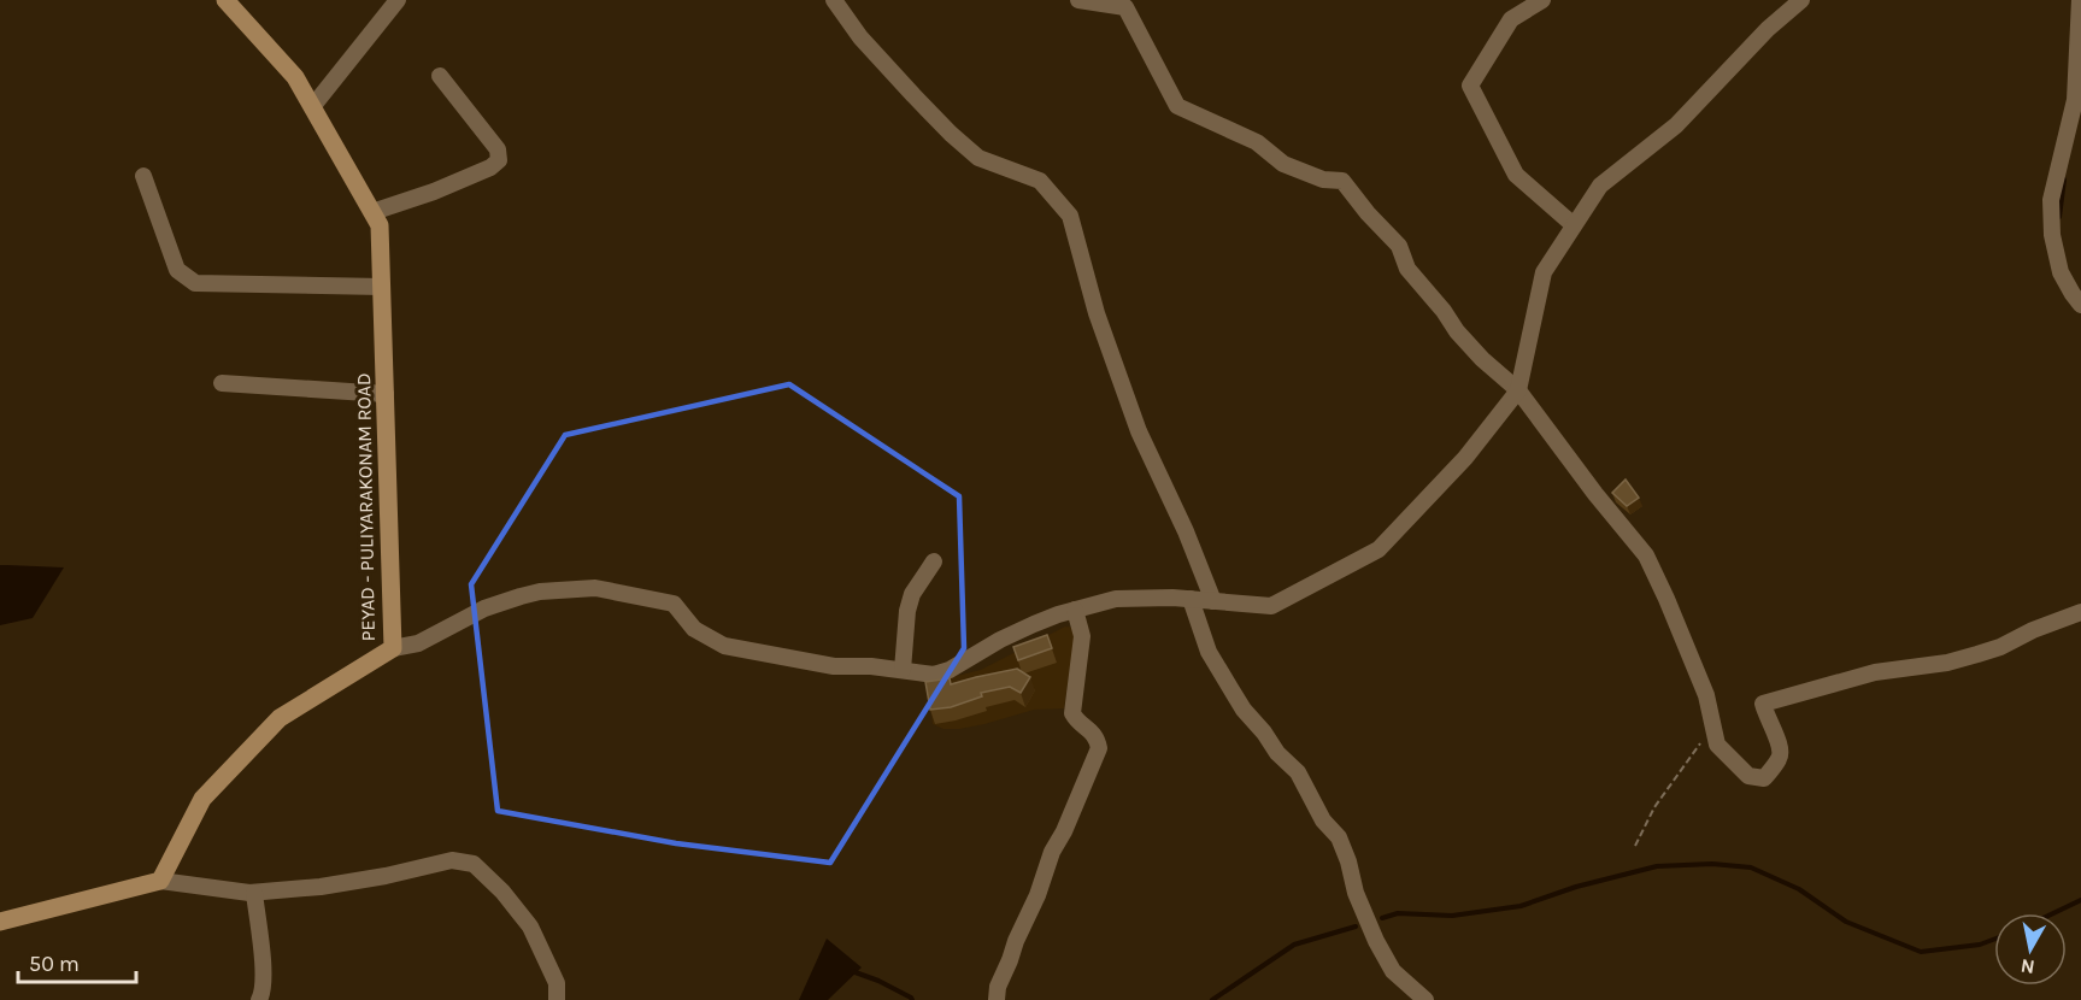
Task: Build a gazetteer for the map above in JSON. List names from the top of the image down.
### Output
{
  "streets": {
    "main road": ["PEYAD - PULIYARAKONAM ROAD"]
  },
  "scale_bar": "50 m",
  "north": "bottom"
}
